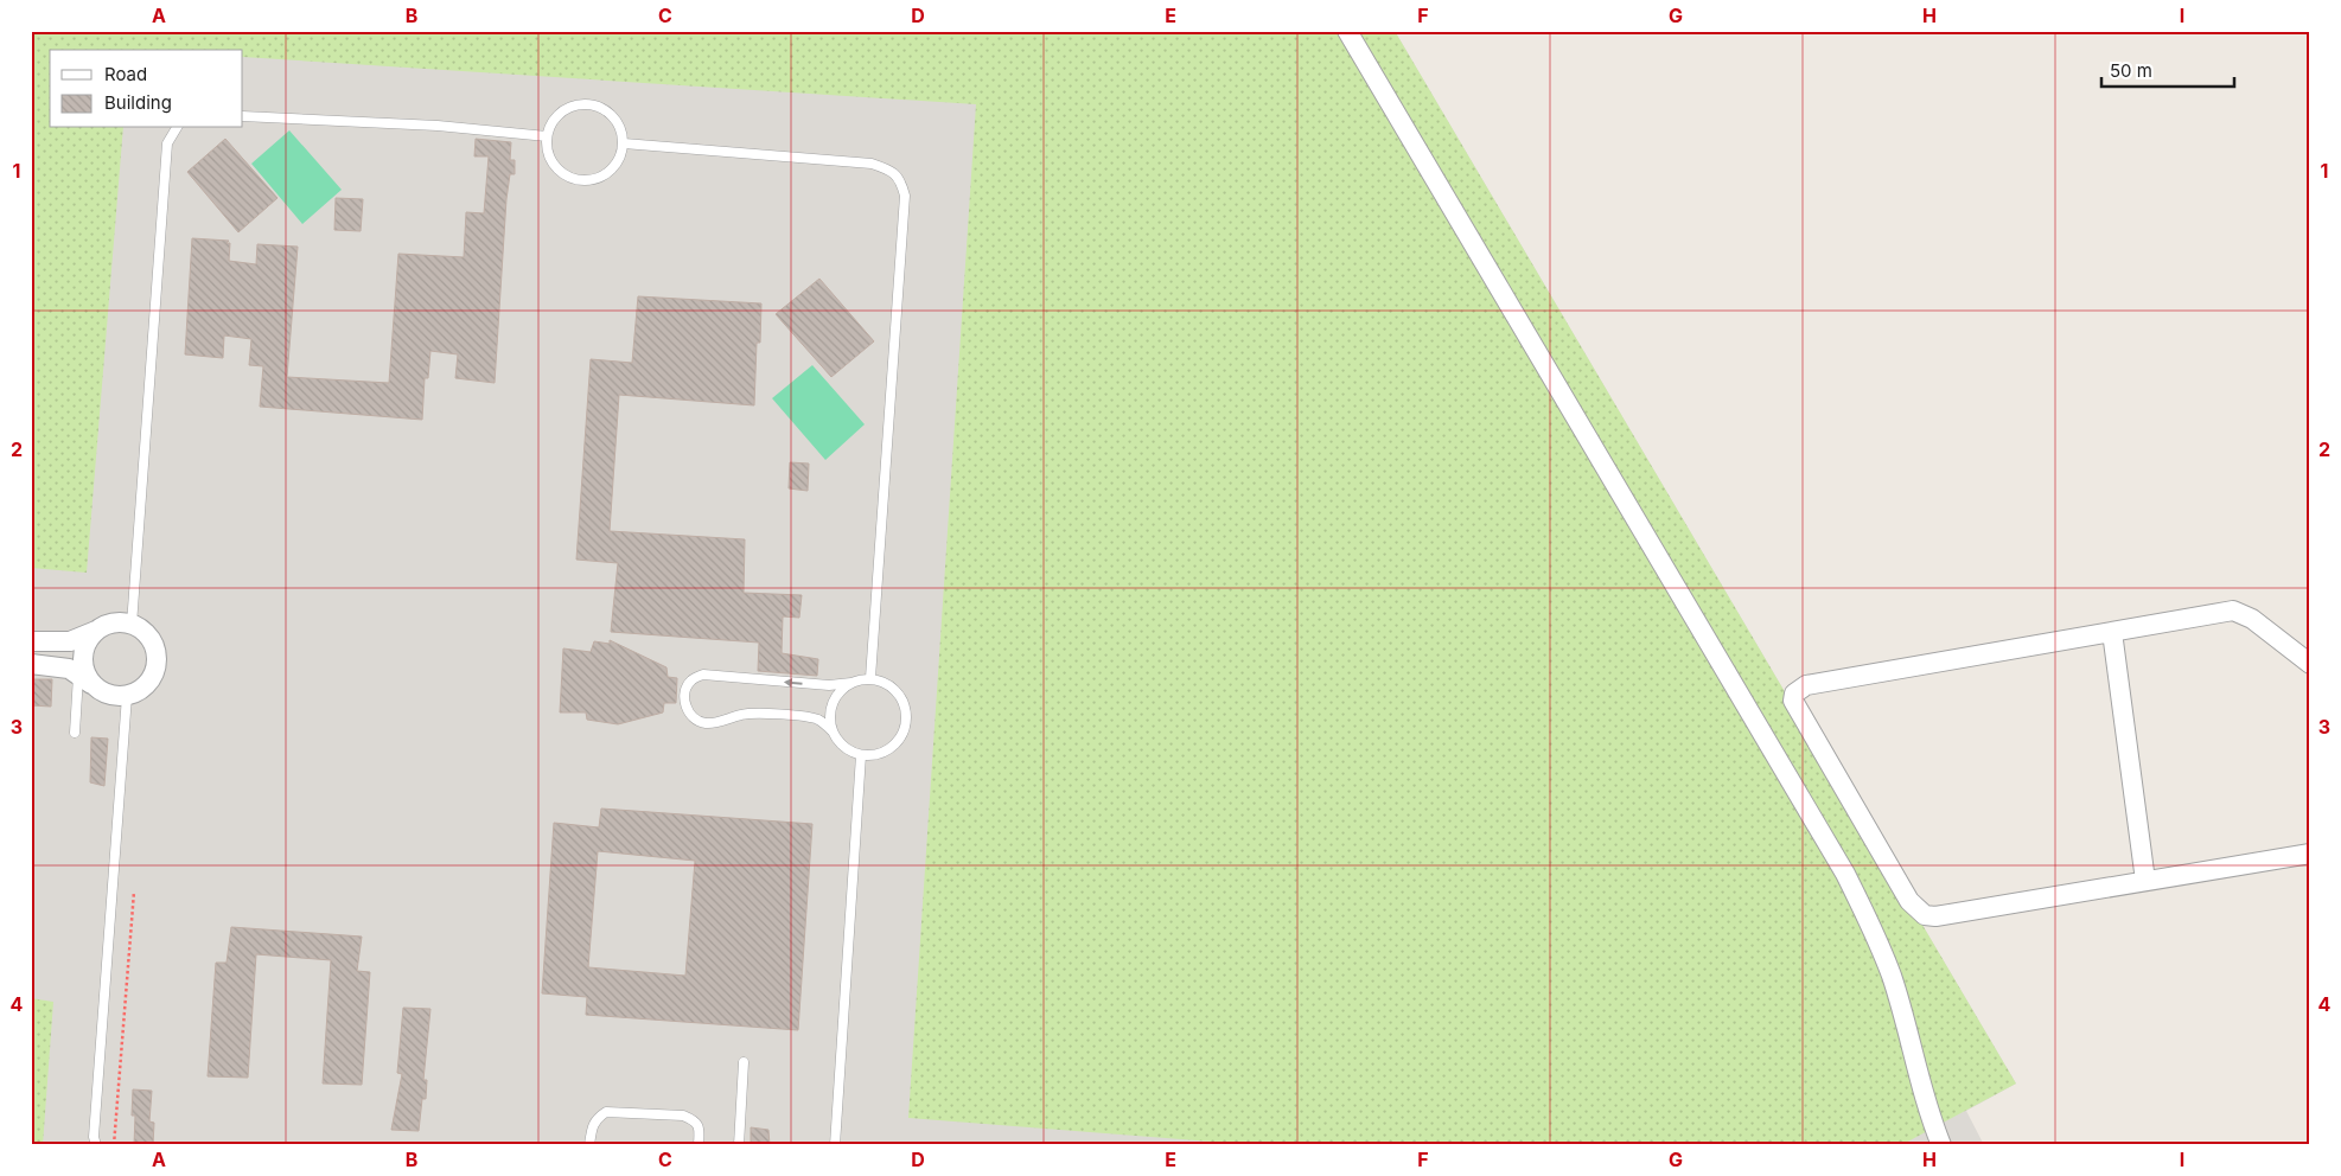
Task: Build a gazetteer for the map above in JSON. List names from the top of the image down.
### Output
{
  "legend": ["Road", "Building"],
  "scale_bar": "50 m",
  "grid": {
    "columns": [
      "A",
      "B",
      "C",
      "D",
      "E",
      "F",
      "G",
      "H",
      "I"
    ],
    "rows": [
      "1",
      "2",
      "3",
      "4"
    ]
  }
}
